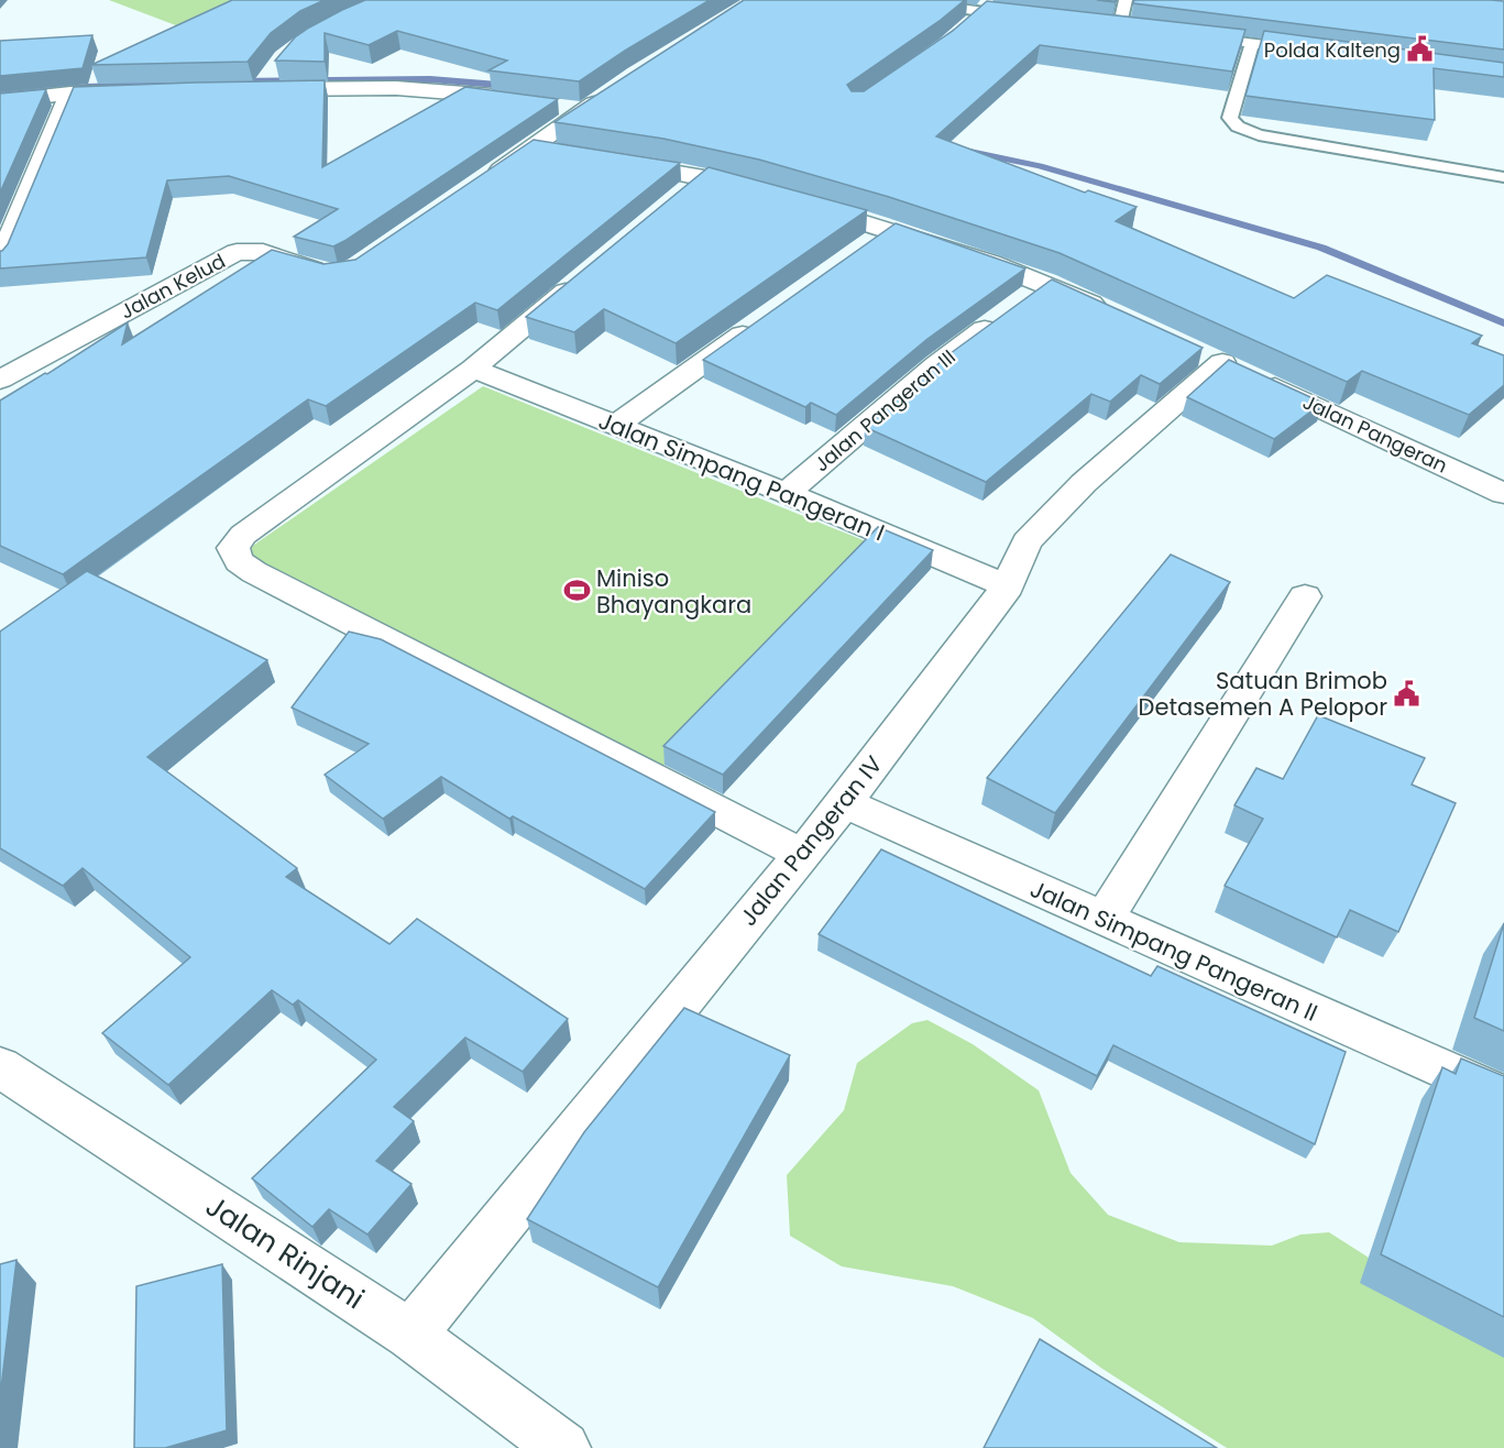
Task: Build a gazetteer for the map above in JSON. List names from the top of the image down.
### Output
{
  "streets": {
    "street": [
      "Jalan Kelud",
      "Jalan Pangeran III",
      "Jalan Pangeran",
      "Jalan Simpang Pangeran I",
      "Jalan Pangeran IV",
      "Jalan Simpang Pangeran II",
      "Jalan Rinjani"
    ]
  },
  "crossings": [
    ["Jalan Pangeran III", "Jalan Simpang Pangeran I"],
    ["Jalan Pangeran", "Jalan Pangeran IV"],
    ["Jalan Simpang Pangeran I", "Jalan Pangeran IV"],
    ["Jalan Pangeran IV", "Jalan Simpang Pangeran II"],
    ["Jalan Pangeran IV", "Jalan Rinjani"]
  ],
  "places": {
    "public building": ["Polda Kalteng", "Satuan Brimob Detasemen A Pelopor"],
    "sports": ["Miniso Bhayangkara"]
  }
}
